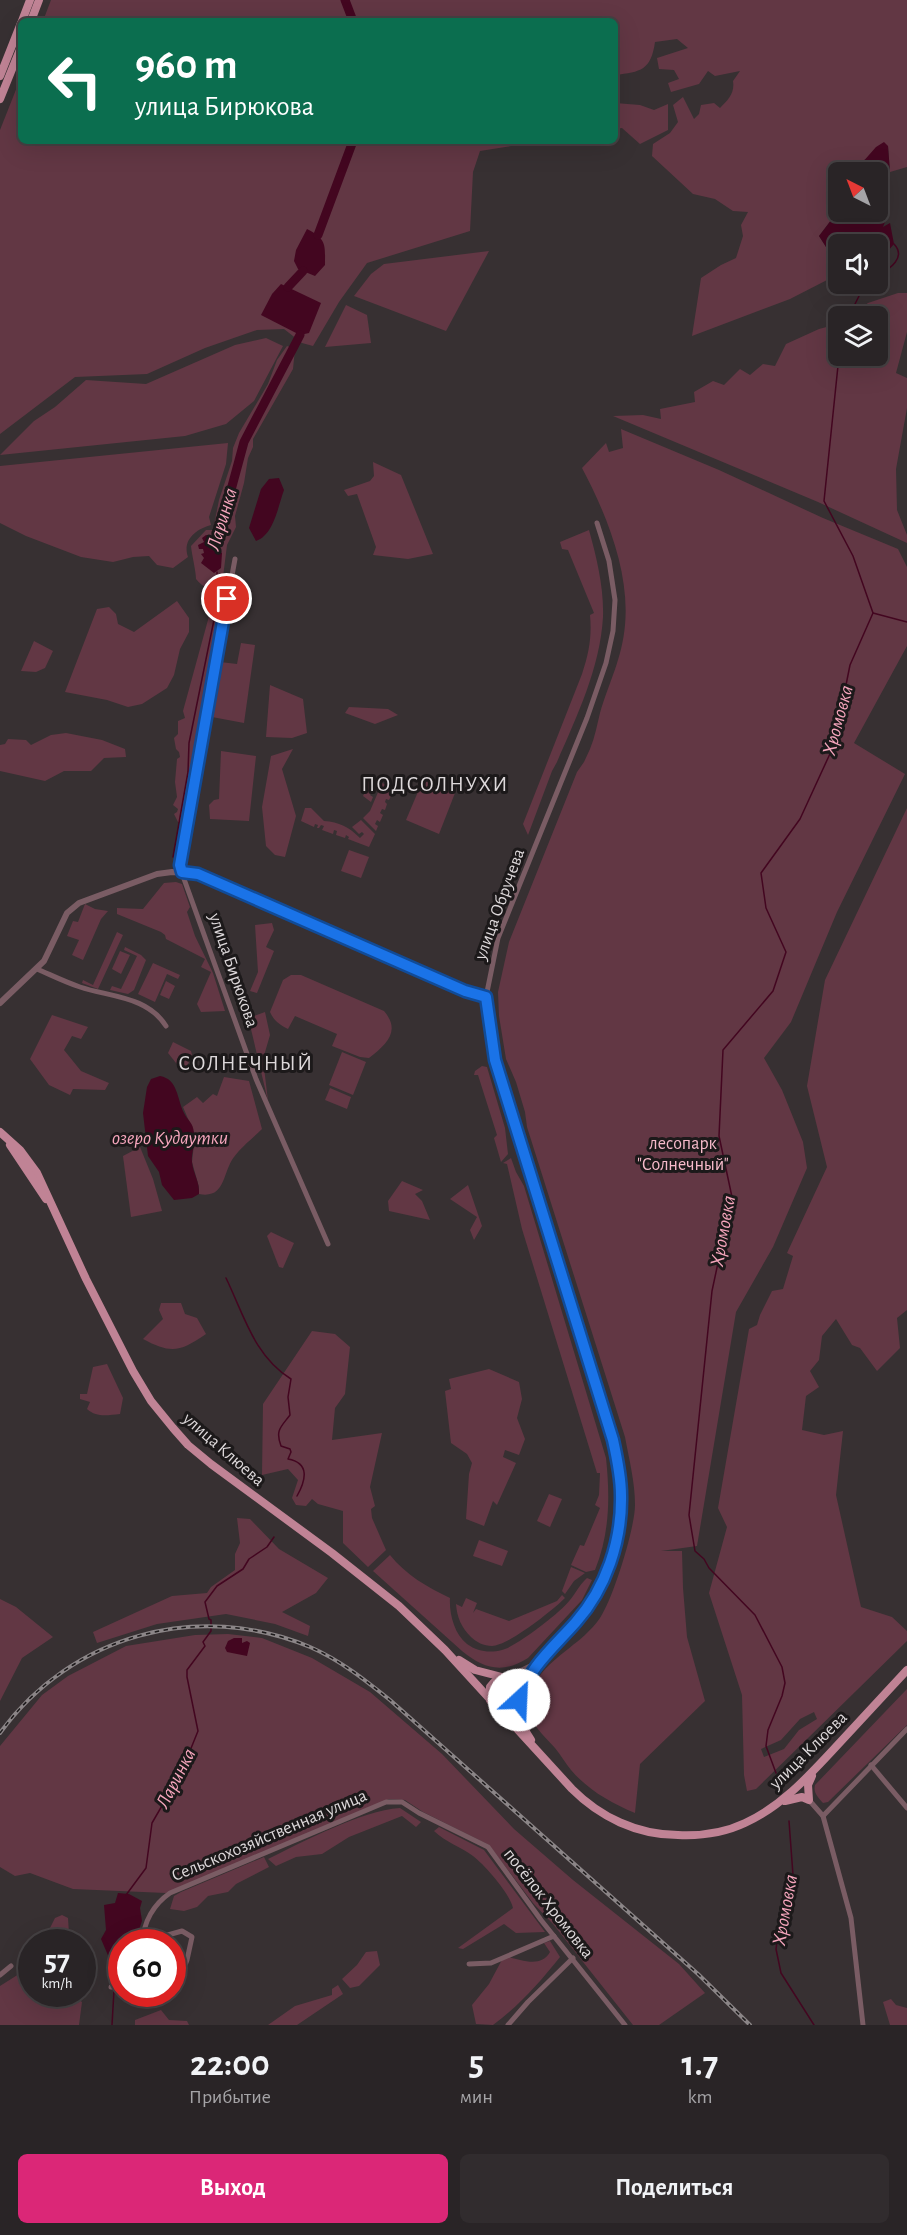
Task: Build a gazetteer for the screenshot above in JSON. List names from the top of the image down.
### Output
{
  "streets": {
    "main road": ["улица Клюева"],
    "street": [
      "улица Обручева",
      "улица Бирюкова",
      "Сельскохозяйственная улица",
      "посёлок Хромовка"
    ]
  },
  "crossings": [
    ["улица Обручева", "улица Бирюкова"],
    ["улица Обручева", "улица Клюева"],
    ["Сельскохозяйственная улица", "посёлок Хромовка"]
  ],
  "districts": ["ПОДСОЛНУХИ", "СОЛНЕЧНЫЙ"],
  "water": ["Ларинка", "Хромовка", "озеро Кудаутки"],
  "parks": ["лесопарк \"Солнечный\""],
  "north": "top left",
  "page": {
    "turn": ["960 m", "улица Бирюкова"],
    "speed": "57 km/h",
    "limit": "60",
    "eta": [
      "22:00",
      "Прибытие",
      "5",
      "мин",
      "1.7",
      "km"
    ],
    "buttons": ["Выход", "Поделиться"]
  }
}
